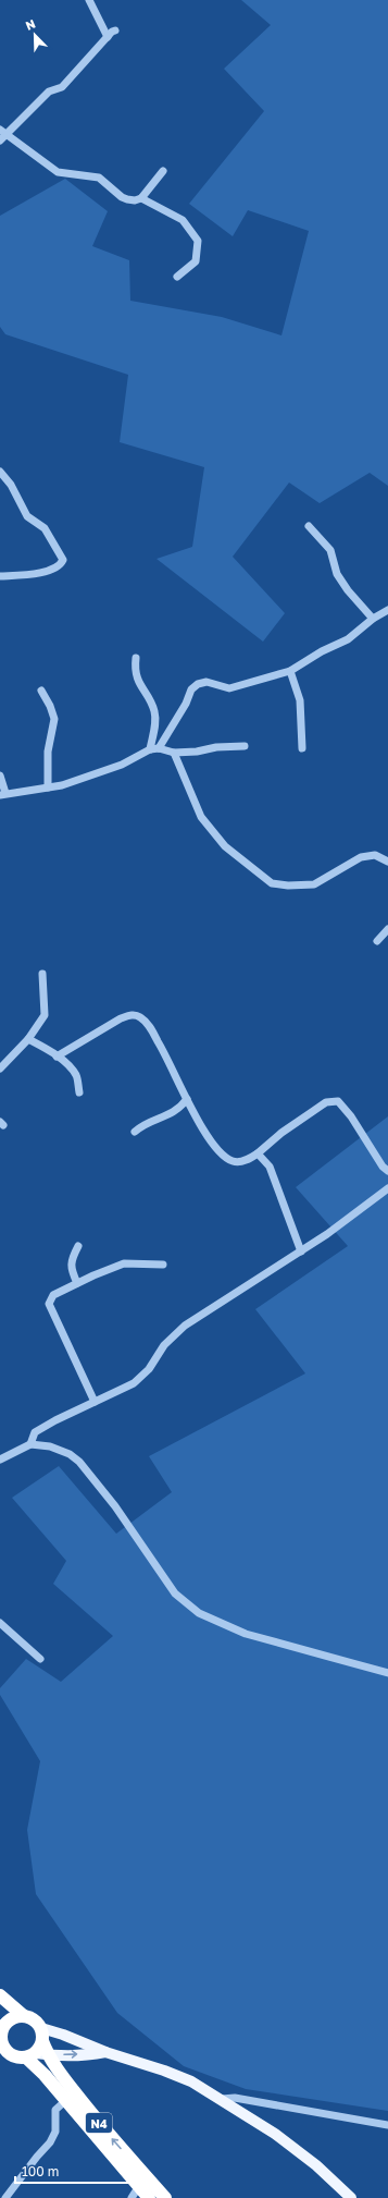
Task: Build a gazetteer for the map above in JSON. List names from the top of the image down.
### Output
{
  "streets": {
    "highway": ["N4"]
  },
  "scale_bar": "100 m",
  "north": "top left"
}
